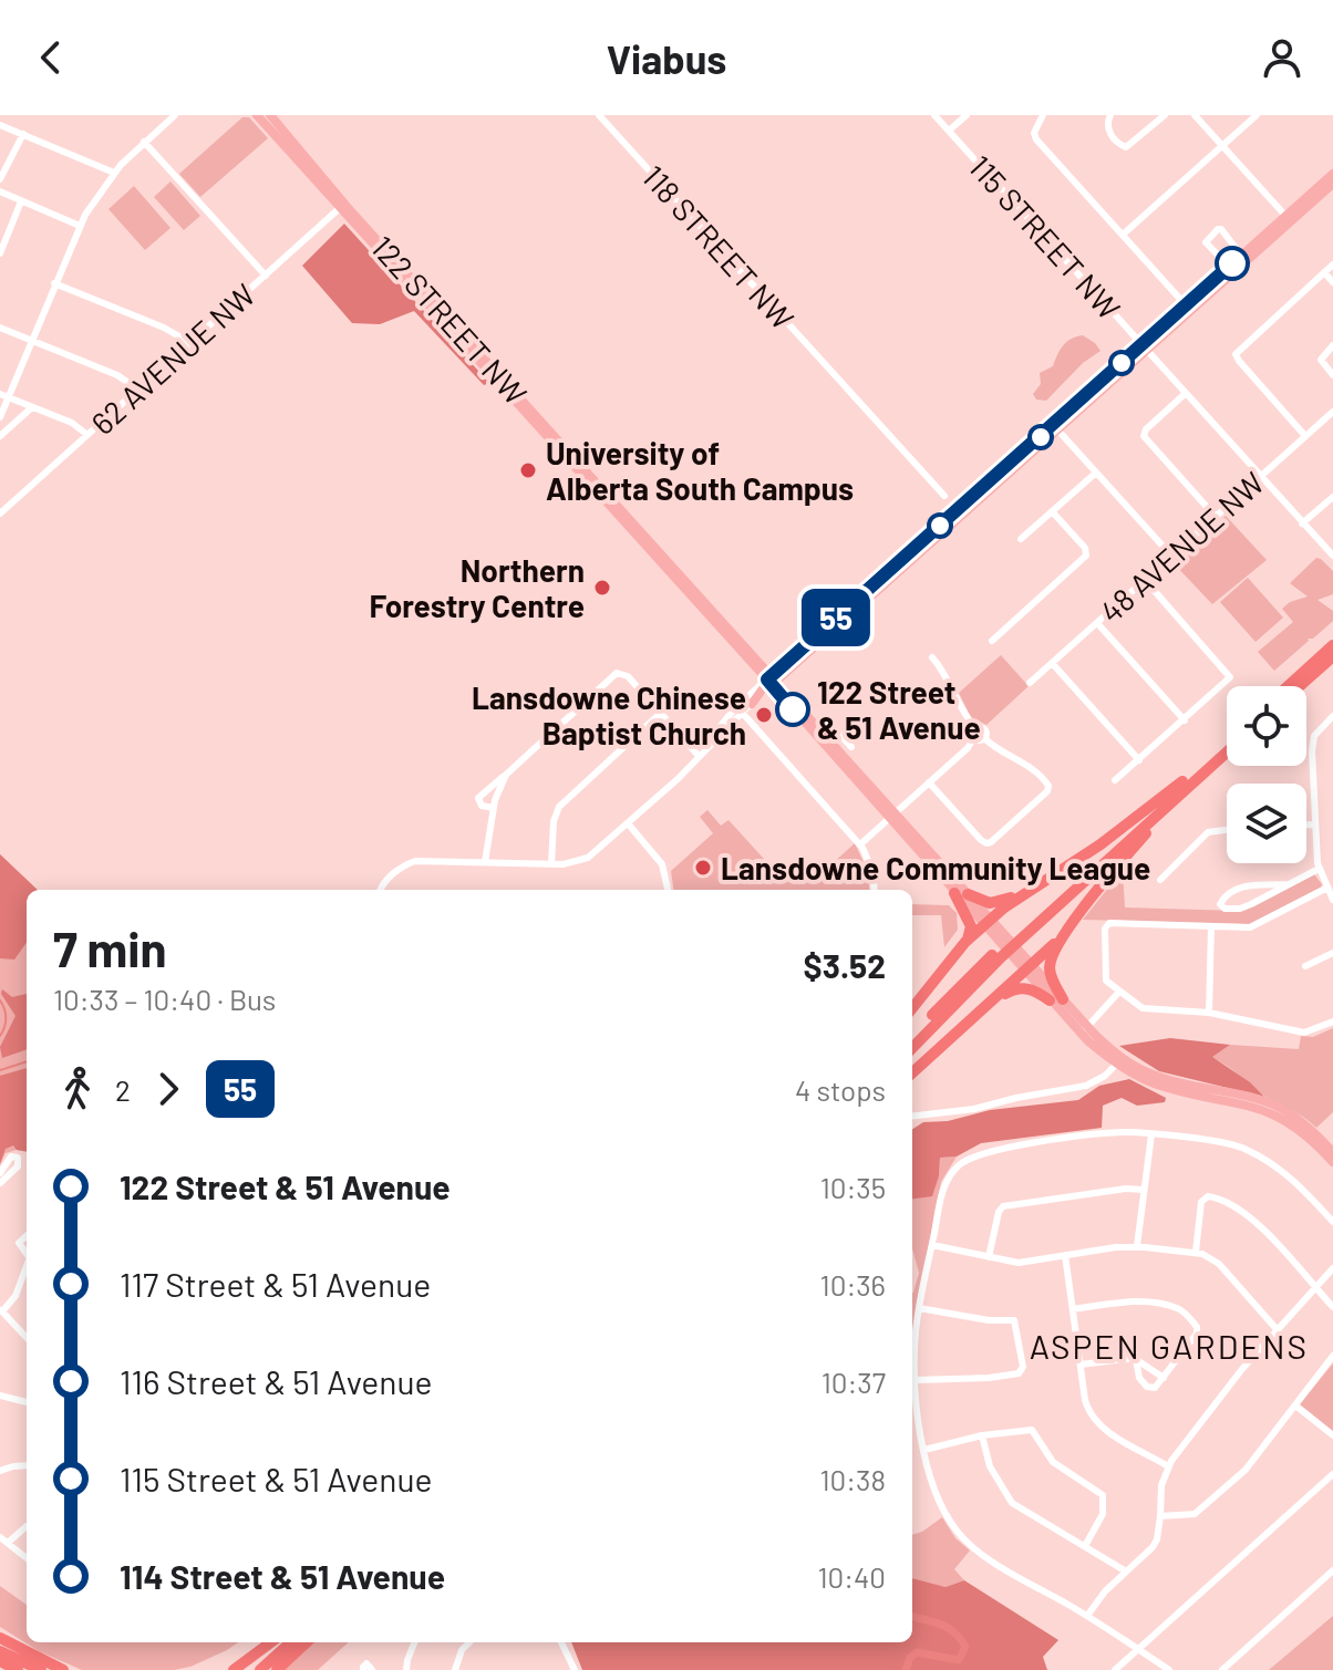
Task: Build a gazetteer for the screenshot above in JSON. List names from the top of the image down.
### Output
{
  "streets": {
    "main road": ["122 STREET NW"],
    "street": [
      "115 STREET NW",
      "118 STREET NW",
      "62 AVENUE NW",
      "48 AVENUE NW"
    ]
  },
  "crossings": [
    ["115 STREET NW", "48 AVENUE NW"],
    ["122 STREET NW", "62 AVENUE NW"]
  ],
  "districts": ["ASPEN GARDENS"],
  "places": [
    "University of Alberta South Campus",
    "Northern Forestry Centre",
    "122 Street & 51 Avenue",
    "Lansdowne Chinese Baptist Church",
    "Lansdowne Community League"
  ],
  "lines": ["bus line 55"],
  "page": {
    "header": "Viabus",
    "on_map": "55",
    "heading": ["7 min", "10:33 – 10:40 · Bus", "$3.52"],
    "legs": ["2", "55", "4 stops"],
    "list": [
      {
        "name": "122 Street & 51 Avenue",
        "value": "10:35"
      },
      {
        "name": "117 Street & 51 Avenue",
        "value": "10:36"
      },
      {
        "name": "116 Street & 51 Avenue",
        "value": "10:37"
      },
      {
        "name": "115 Street & 51 Avenue",
        "value": "10:38"
      },
      {
        "name": "114 Street & 51 Avenue",
        "value": "10:40"
      }
    ]
  }
}
